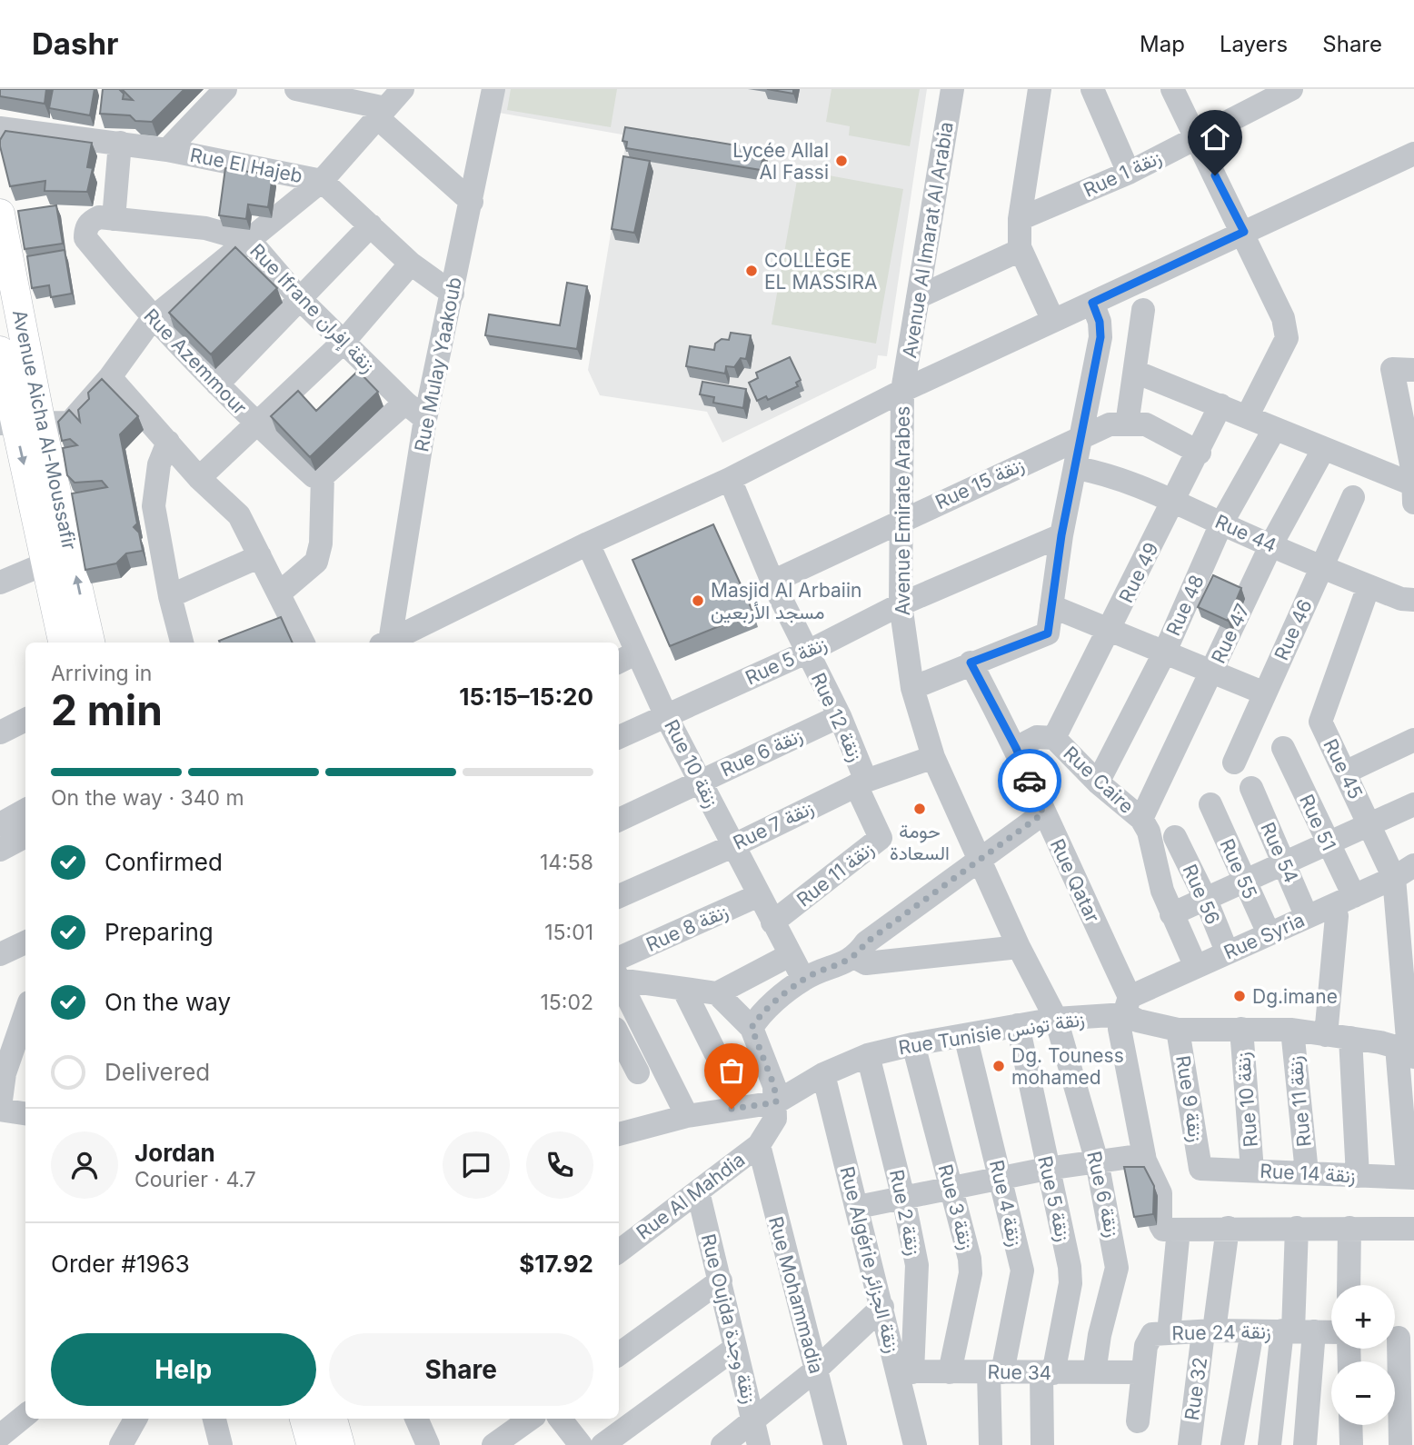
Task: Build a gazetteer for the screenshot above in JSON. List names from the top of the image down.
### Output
{
  "streets": {
    "main road": ["Avenue Aicha Al-Moussafir"],
    "street": [
      "Rue El Hajeb",
      "Rue 1 زنقة",
      "Avenue Al Imarat Al Arabia",
      "Rue Ifrane زنقة إفران",
      "Rue Azemmour",
      "Rue Mulay Yaakoub",
      "Rue 15 زنقة",
      "Avenue Emirate Arabes",
      "Rue 44",
      "Rue 49",
      "Rue 48",
      "Rue 46",
      "Rue 47",
      "Rue 5 زنقة",
      "Rue 12 زنقة",
      "Rue 6 زنقة",
      "Rue 10 زنقة",
      "Rue 45",
      "Rue Caire",
      "Rue 51",
      "Rue 7 زنقة",
      "Rue 54",
      "Rue 55",
      "Rue 11 زنقة",
      "Rue Qatar",
      "Rue 56",
      "Rue 8 زنقة",
      "Rue Syria",
      "Rue Tunisie زنقة تونس",
      "Rue 9 زنقة",
      "Rue 14 زنقة",
      "Rue Al Mahdia",
      "Rue 4 زنقة",
      "Rue 3 زنقة",
      "Rue 2 زنقة",
      "Rue Algérie زنقة الجزائر",
      "Rue Mohammadia",
      "Rue Oujda زنقة وجدة",
      "Rue 24 زنقة",
      "Rue 34",
      "Rue 32"
    ]
  },
  "crossings": [
    ["Rue El Hajeb", "Rue Mulay Yaakoub"],
    ["Avenue Al Imarat Al Arabia", "Avenue Emirate Arabes"],
    ["Rue Ifrane زنقة إفران", "Rue Azemmour"],
    ["Rue Ifrane زنقة إفران", "Rue Mulay Yaakoub"],
    ["Rue 15 زنقة", "Avenue Emirate Arabes"],
    ["Rue 15 زنقة", "Rue 12 زنقة"],
    ["Avenue Emirate Arabes", "Rue 5 زنقة"],
    ["Avenue Emirate Arabes", "Rue 6 زنقة"],
    ["Avenue Emirate Arabes", "Rue 7 زنقة"],
    ["Avenue Emirate Arabes", "Rue Tunisie زنقة تونس"],
    ["Rue 44", "Rue 49"],
    ["Rue 44", "Rue 48"],
    ["Rue 44", "Rue 46"],
    ["Rue 44", "Rue 47"],
    ["Rue 44", "Rue 45"],
    ["Rue 49", "Rue Caire"],
    ["Rue 48", "Rue Caire"],
    ["Rue 47", "Rue Caire"],
    ["Rue 5 زنقة", "Rue 12 زنقة"],
    ["Rue 5 زنقة", "Rue 10 زنقة"],
    ["Rue 5 زنقة", "Rue Tunisie زنقة تونس"],
    ["Rue 5 زنقة", "Rue 34"],
    ["Rue 12 زنقة", "Rue 6 زنقة"],
    ["Rue 12 زنقة", "Rue 7 زنقة"],
    ["Rue 12 زنقة", "Rue 11 زنقة"],
    ["Rue 6 زنقة", "Rue 10 زنقة"],
    ["Rue 6 زنقة", "Rue Tunisie زنقة تونس"],
    ["Rue 6 زنقة", "Rue 34"],
    ["Rue 10 زنقة", "Rue 7 زنقة"],
    ["Rue 10 زنقة", "Rue 11 زنقة"],
    ["Rue 10 زنقة", "Rue 8 زنقة"],
    ["Rue 10 زنقة", "Rue Tunisie زنقة تونس"],
    ["Rue 10 زنقة", "Rue 14 زنقة"],
    ["Rue 45", "Rue Syria"],
    ["Rue Caire", "Rue Qatar"],
    ["Rue Caire", "Rue Syria"],
    ["Rue 51", "Rue Syria"],
    ["Rue 7 زنقة", "Rue 11 زنقة"],
    ["Rue 54", "Rue Syria"],
    ["Rue 55", "Rue Syria"],
    ["Rue 11 زنقة", "Rue Tunisie زنقة تونس"],
    ["Rue 11 زنقة", "Rue 14 زنقة"],
    ["Rue Qatar", "Rue Syria"],
    ["Rue Qatar", "Rue Tunisie زنقة تونس"],
    ["Rue 56", "Rue Syria"],
    ["Rue Syria", "Rue Tunisie زنقة تونس"],
    ["Rue Tunisie زنقة تونس", "Rue 9 زنقة"],
    ["Rue Tunisie زنقة تونس", "Rue Al Mahdia"],
    ["Rue Tunisie زنقة تونس", "Rue 4 زنقة"],
    ["Rue Tunisie زنقة تونس", "Rue 3 زنقة"],
    ["Rue Tunisie زنقة تونس", "Rue 2 زنقة"],
    ["Rue Tunisie زنقة تونس", "Rue Algérie زنقة الجزائر"],
    ["Rue 9 زنقة", "Rue 14 زنقة"],
    ["Rue Al Mahdia", "Rue Mohammadia"],
    ["Rue Al Mahdia", "Rue Oujda زنقة وجدة"],
    ["Rue 4 زنقة", "Rue 34"],
    ["Rue 3 زنقة", "Rue 34"],
    ["Rue 2 زنقة", "Rue Algérie زنقة الجزائر"],
    ["Rue 2 زنقة", "Rue 34"],
    ["Rue Algérie زنقة الجزائر", "Rue 34"],
    ["Rue 24 زنقة", "Rue 34"],
    ["Rue 24 زنقة", "Rue 32"]
  ],
  "places": [
    "Lycée Allal Al Fassi",
    "COLLÈGE EL MASSIRA",
    "Masjid Al Arbaiin مسجد الأربعين",
    "حومة السعادة",
    "Dg.imane",
    "Dg. Touness mohamed"
  ],
  "page": {
    "header": "Dashr",
    "nav": ["Map", "Layers", "Share"],
    "heading": ["2 min", "Arriving in", "15:15–15:20"],
    "panel": [
      "Jordan",
      "Courier · 4.7",
      "Order #1963",
      "$17.92"
    ],
    "bar": "On the way · 340 m",
    "list": [
      ["Confirmed", "14:58"],
      ["Preparing", "15:01"],
      ["On the way", "15:02"],
      "Delivered"
    ],
    "map_buttons": ["+", "−"],
    "buttons": ["Help", "Share"]
  }
}
